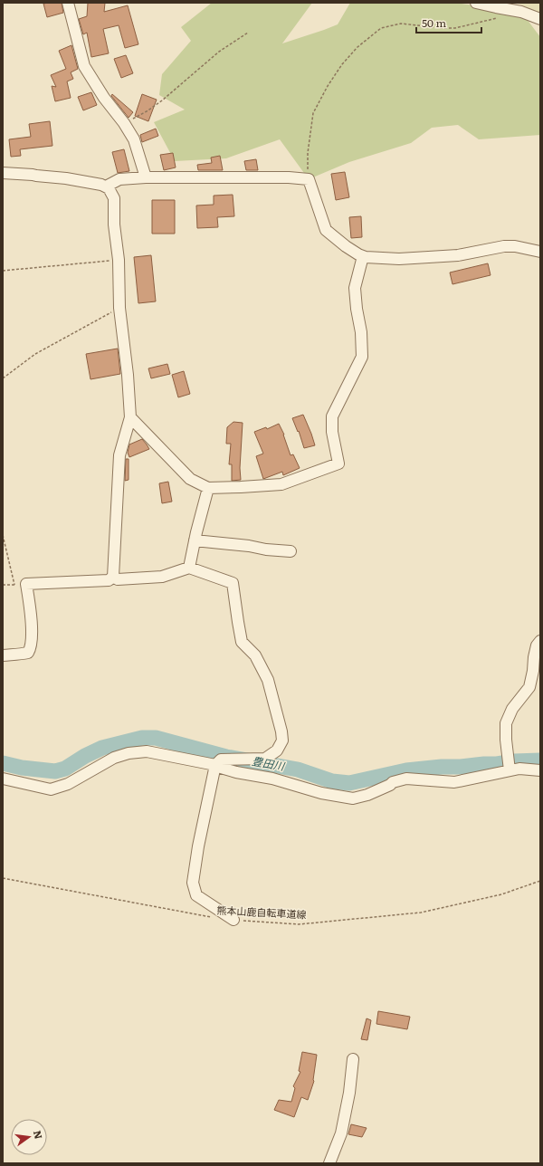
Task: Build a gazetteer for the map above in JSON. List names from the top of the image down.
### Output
{
  "streets": {
    "path": ["熊本山鹿自転車道線"]
  },
  "water": ["豊田川"],
  "scale_bar": "50 m",
  "north": "right"
}
